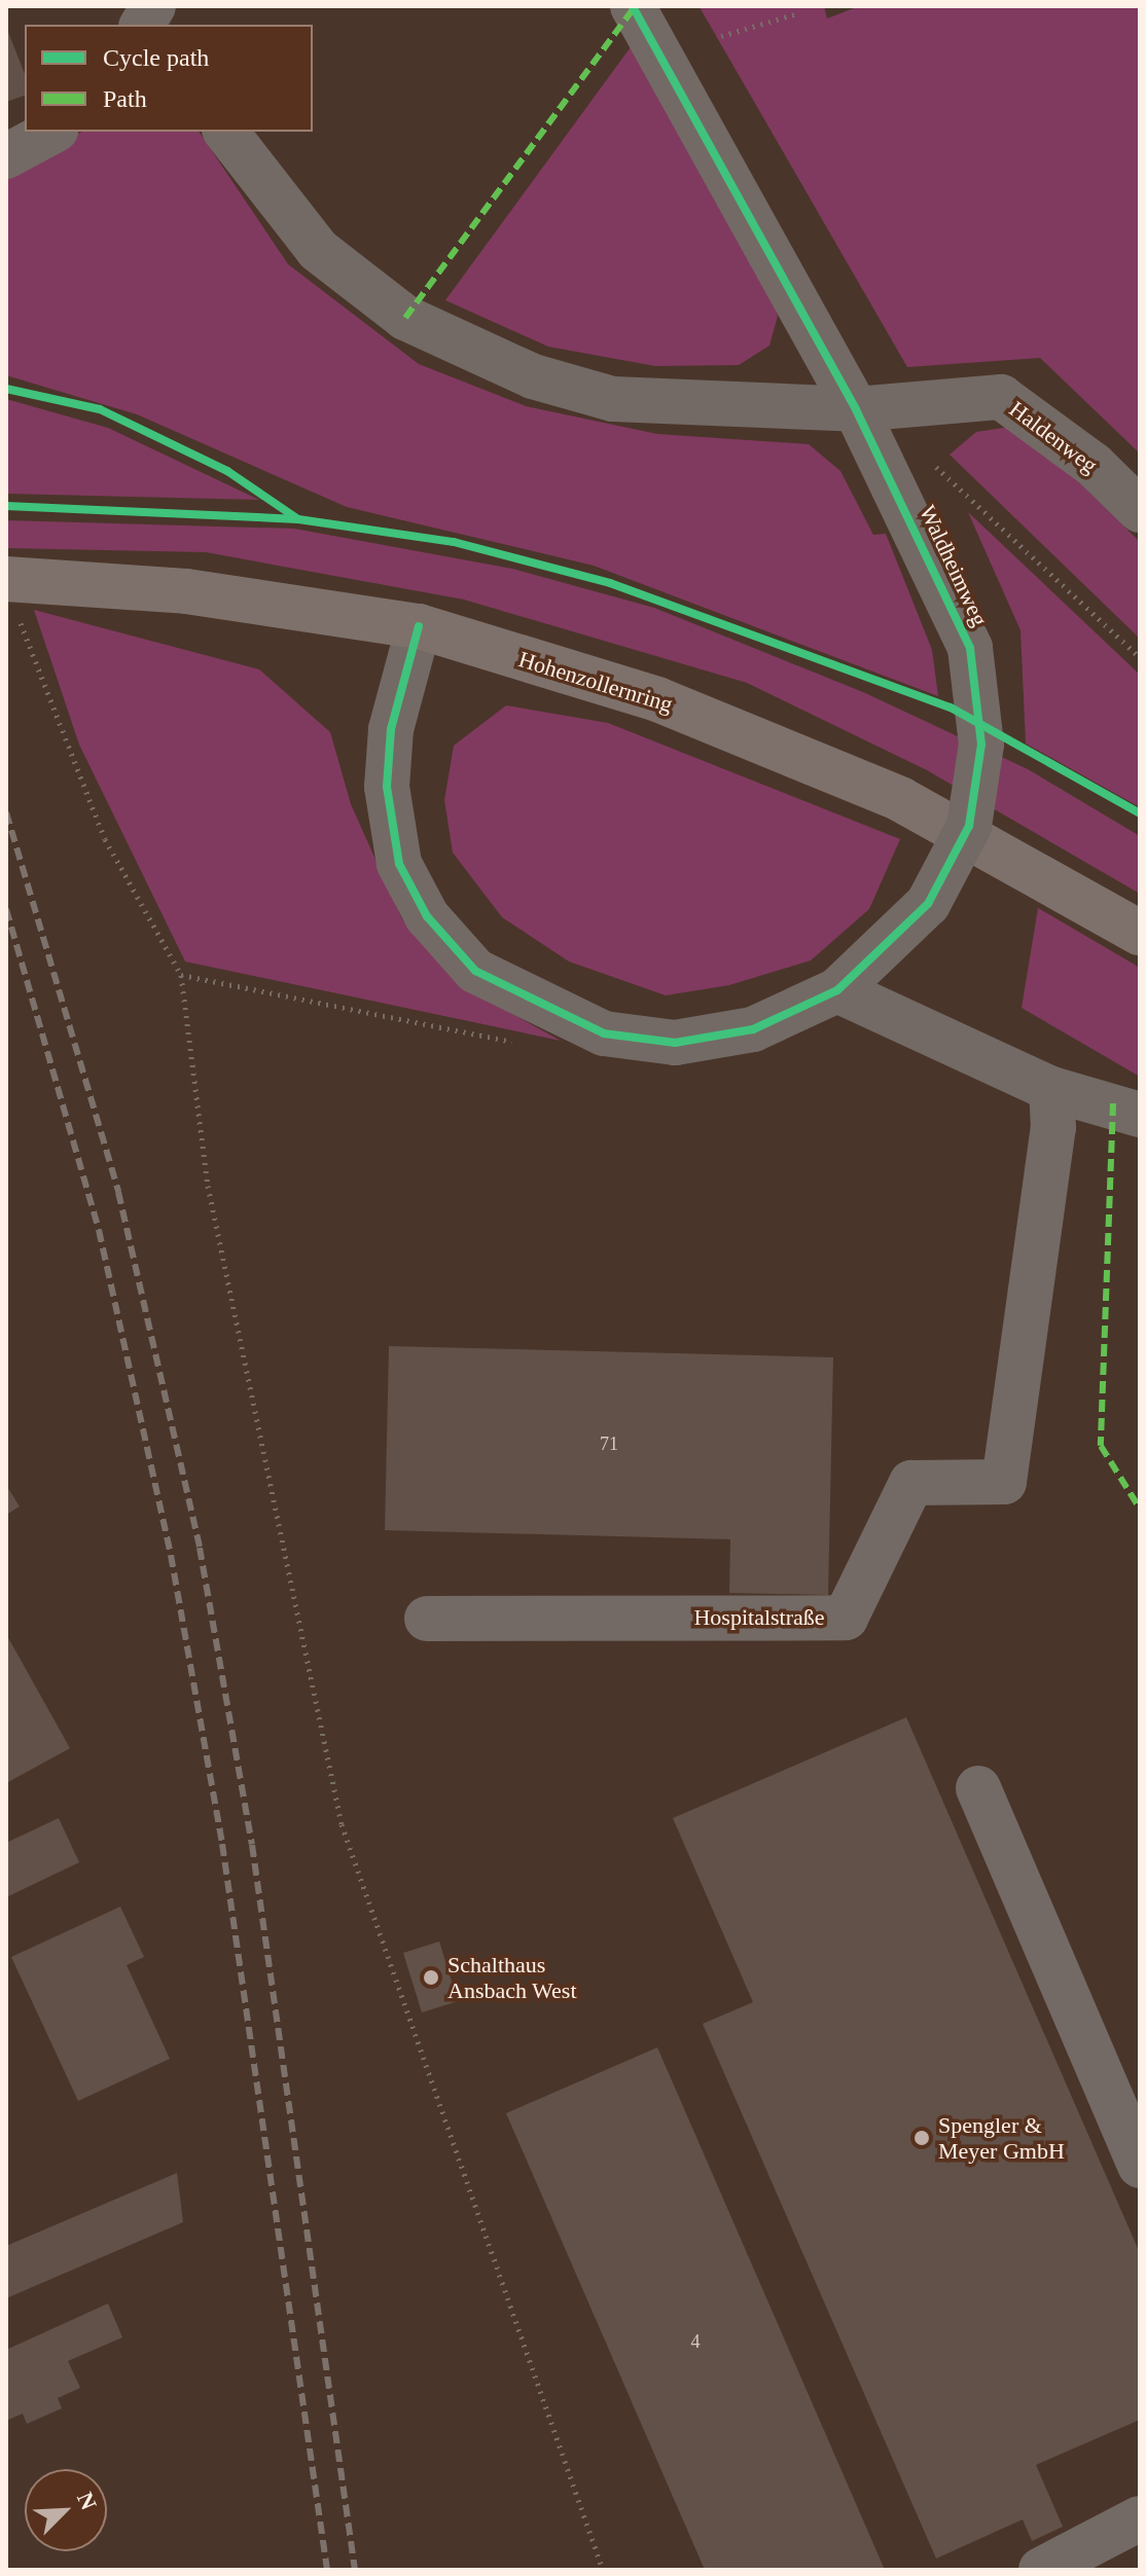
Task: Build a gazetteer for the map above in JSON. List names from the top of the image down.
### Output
{
  "streets": {
    "main road": ["Hohenzollernring"],
    "street": ["Haldenweg", "Waldheimweg", "Hospitalstraße"]
  },
  "crossings": [
    ["Haldenweg", "Waldheimweg"],
    ["Waldheimweg", "Hohenzollernring"]
  ],
  "places": ["Schalthaus Ansbach West", "Spengler & Meyer GmbH"],
  "house_numbers": ["71", "4"],
  "legend": ["Cycle path", "Path"],
  "north": "top right"
}
